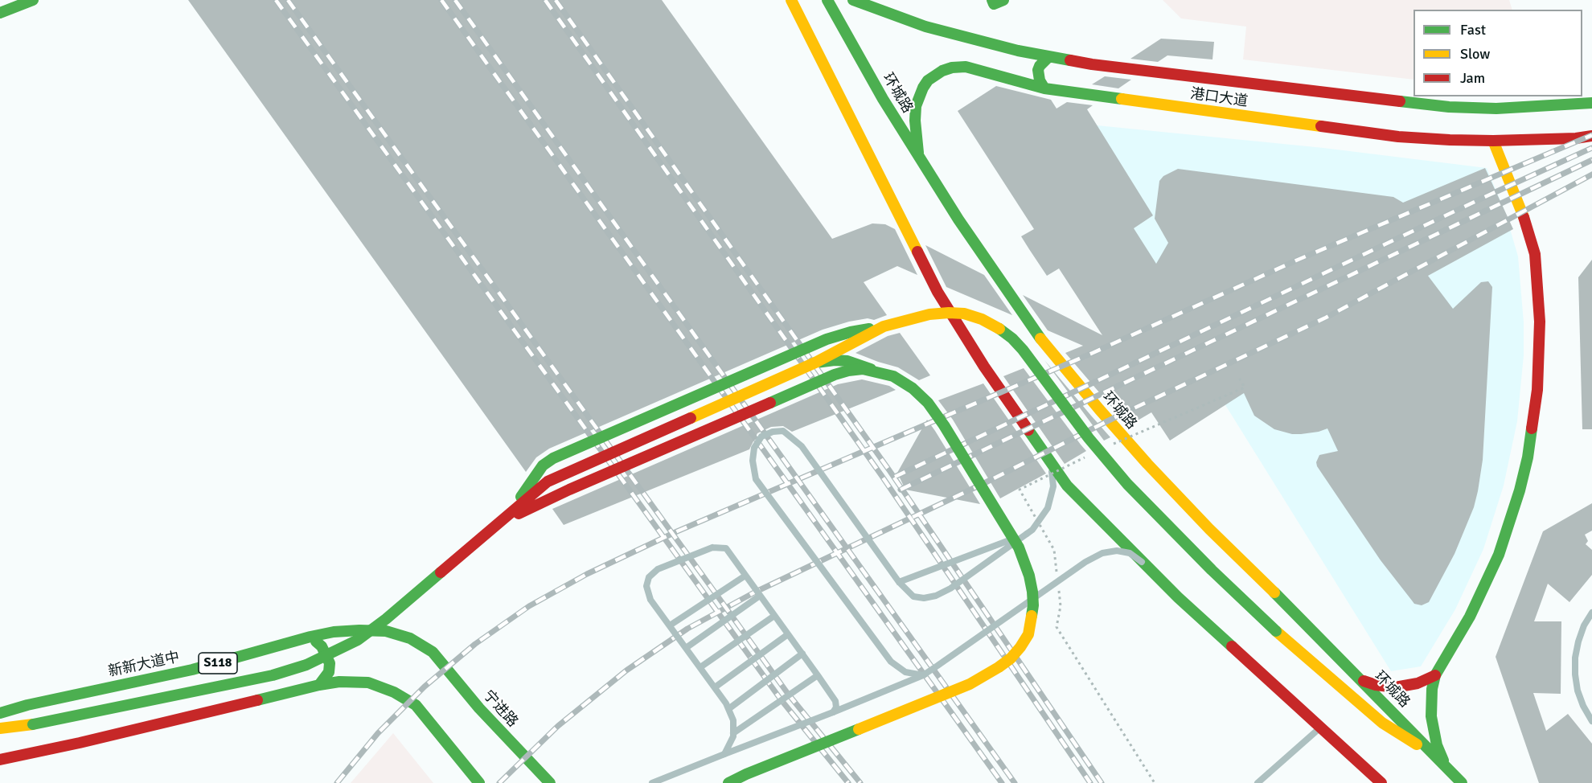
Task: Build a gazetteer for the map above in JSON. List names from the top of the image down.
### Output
{
  "streets": {
    "street": [
      "环城路",
      "港口大道",
      "S118",
      "新新大道中",
      "宁进路"
    ]
  },
  "crossings": [
    ["环城路", "港口大道"],
    ["新新大道中", "宁进路"]
  ],
  "legend": ["Fast", "Slow", "Jam"]
}
